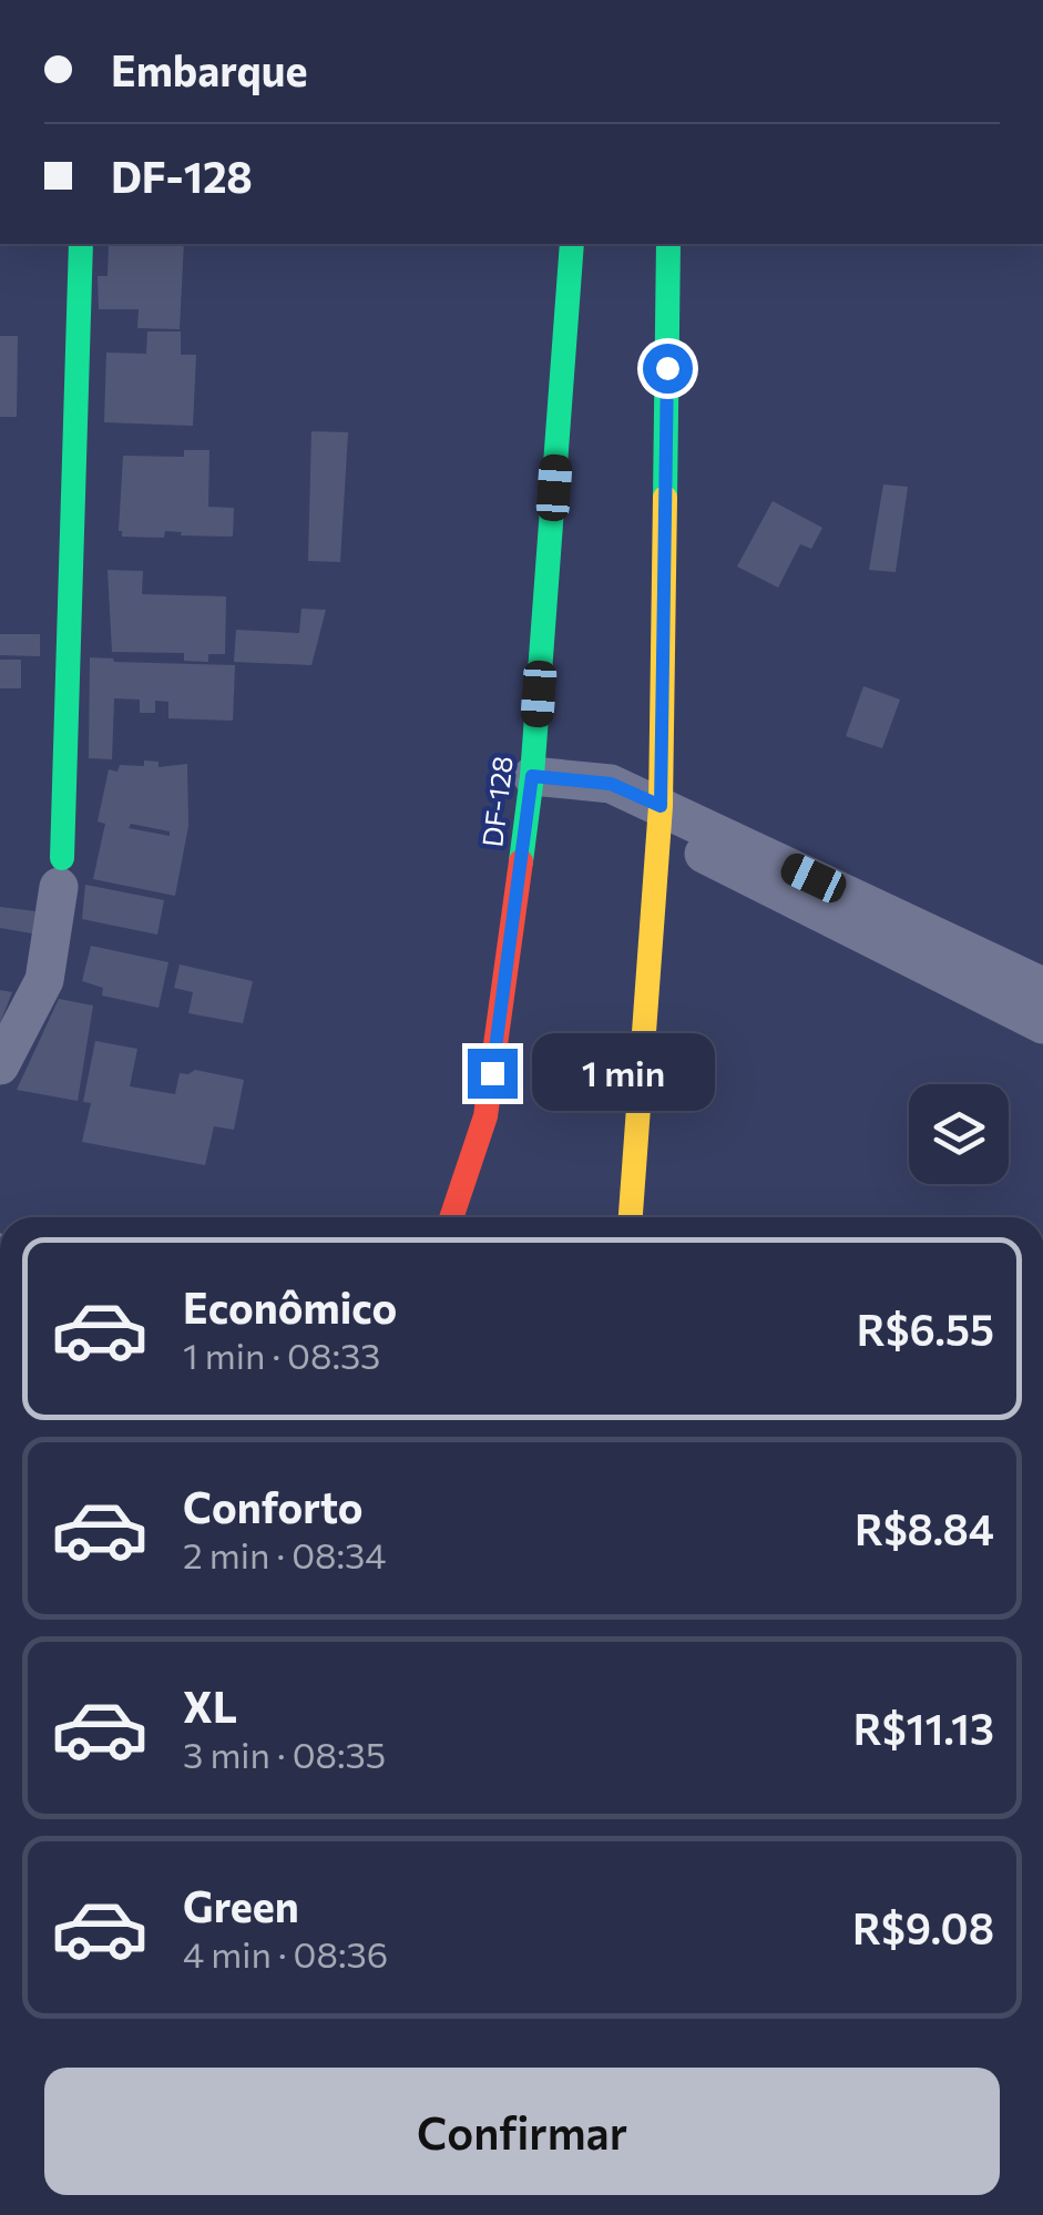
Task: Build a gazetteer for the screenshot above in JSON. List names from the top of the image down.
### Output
{
  "streets": {
    "street": ["DF-128"]
  },
  "page": {
    "banner": ["Embarque", "DF-128"],
    "bubble": "1 min",
    "list": [
      {
        "name": "Econômico",
        "note": "1 min · 08:33",
        "value": "R$6.55"
      },
      {
        "name": "Conforto",
        "note": "2 min · 08:34",
        "value": "R$8.84"
      },
      {
        "name": "XL",
        "note": "3 min · 08:35",
        "value": "R$11.13"
      },
      {
        "name": "Green",
        "note": "4 min · 08:36",
        "value": "R$9.08"
      }
    ],
    "buttons": "Confirmar"
  }
}
